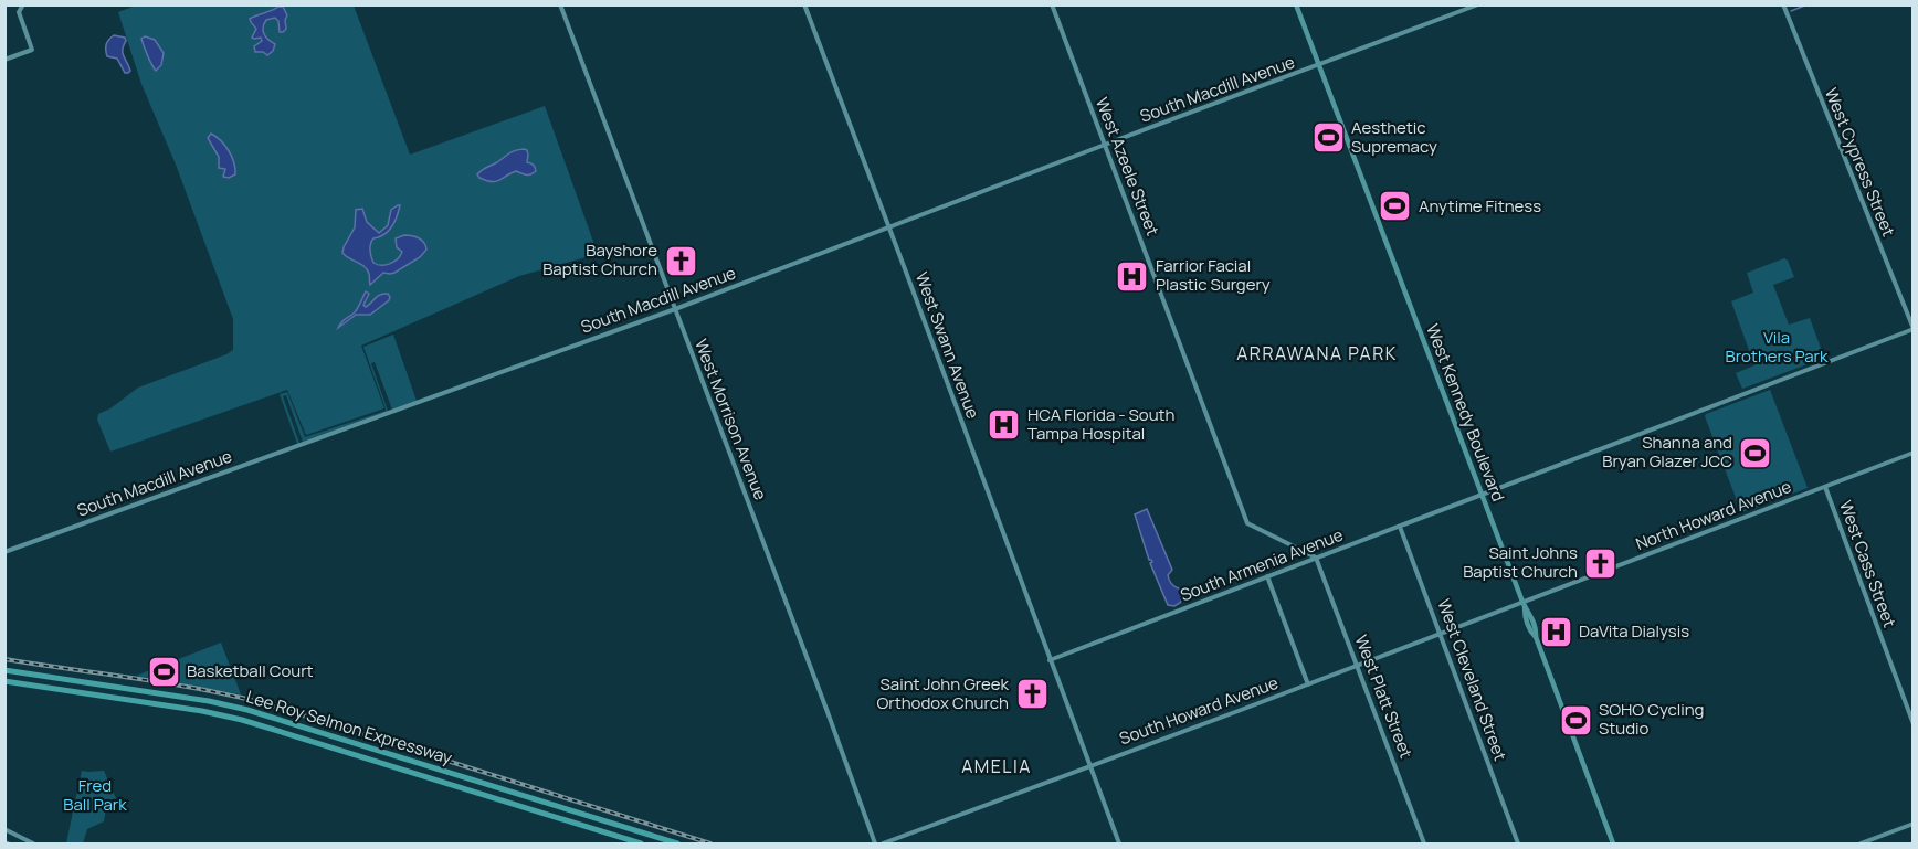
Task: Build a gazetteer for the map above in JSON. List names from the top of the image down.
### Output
{
  "streets": {
    "highway": ["Lee Roy Selmon Expressway"],
    "main road": ["West Kennedy Boulevard"],
    "street": [
      "South Macdill Avenue",
      "West Cypress Street",
      "West Azeele Street",
      "West Swann Avenue",
      "West Morrison Avenue",
      "North Howard Avenue",
      "West Cass Street",
      "South Armenia Avenue",
      "West Cleveland Street",
      "West Platt Street",
      "South Howard Avenue"
    ]
  },
  "crossings": [
    ["South Macdill Avenue", "West Azeele Street"],
    ["South Macdill Avenue", "West Swann Avenue"],
    ["South Macdill Avenue", "West Kennedy Boulevard"],
    ["South Macdill Avenue", "West Morrison Avenue"],
    ["West Cypress Street", "South Armenia Avenue"],
    ["West Azeele Street", "South Armenia Avenue"],
    ["West Azeele Street", "West Platt Street"],
    ["West Swann Avenue", "South Armenia Avenue"],
    ["West Swann Avenue", "South Howard Avenue"],
    ["West Kennedy Boulevard", "North Howard Avenue"],
    ["West Kennedy Boulevard", "South Armenia Avenue"],
    ["West Kennedy Boulevard", "South Howard Avenue"],
    ["North Howard Avenue", "West Cass Street"],
    ["North Howard Avenue", "South Howard Avenue"],
    ["South Armenia Avenue", "West Cleveland Street"],
    ["South Armenia Avenue", "West Platt Street"],
    ["West Cleveland Street", "South Howard Avenue"],
    ["West Platt Street", "South Howard Avenue"]
  ],
  "districts": ["ARRAWANA PARK", "AMELIA"],
  "parks": ["Vila Brothers Park", "Fred Ball Park"],
  "places": {
    "sports": [
      "Aesthetic Supremacy",
      "Anytime Fitness",
      "Shanna and Bryan Glazer JCC",
      "Basketball Court",
      "SOHO Cycling Studio"
    ],
    "church": ["Bayshore Baptist Church", "Saint Johns Baptist Church", "Saint John Greek Orthodox Church"],
    "hospital": ["Farrior Facial Plastic Surgery", "HCA Florida - South Tampa Hospital", "DaVita Dialysis"]
  }
}
